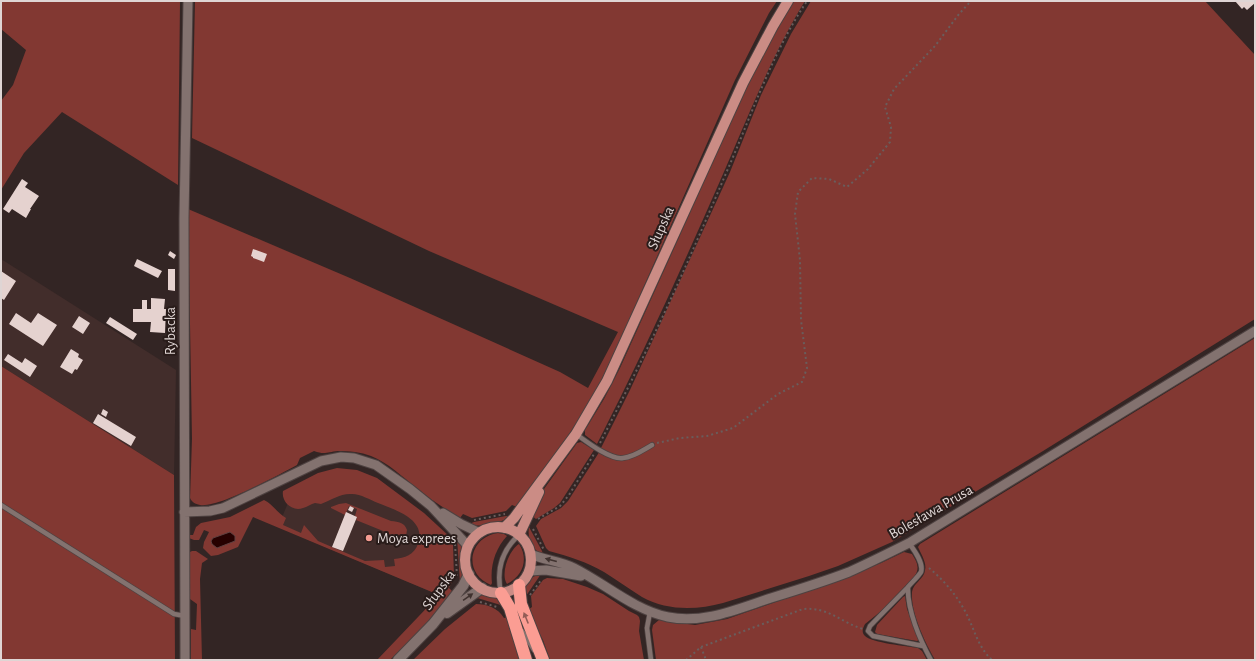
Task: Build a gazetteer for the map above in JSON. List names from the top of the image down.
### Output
{
  "streets": {
    "main road": ["Słupska"],
    "street": ["Rybacka", "Bolesława Prusa"]
  },
  "places": ["Moya exprees"]
}
